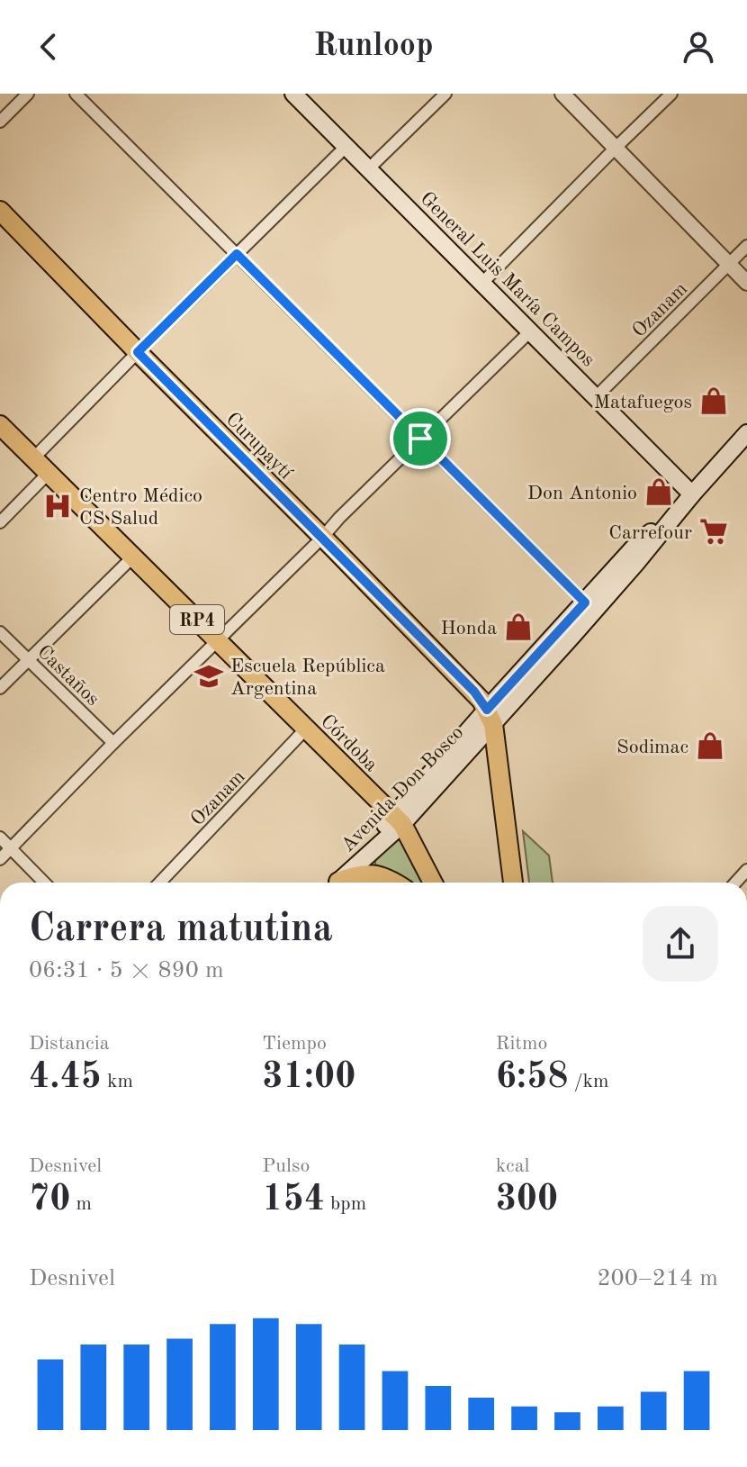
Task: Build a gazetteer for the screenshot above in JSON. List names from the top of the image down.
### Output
{
  "streets": {
    "main road": [
      "General Luis María Campos",
      "Curupaytí",
      "RP4",
      "Córdoba",
      "Avenida Don Bosco"
    ],
    "street": ["Ozanam", "Castaños"]
  },
  "crossings": [
    ["General Luis María Campos", "Ozanam"],
    ["General Luis María Campos", "Avenida Don Bosco"],
    ["Ozanam", "Córdoba"],
    ["Curupaytí", "Avenida Don Bosco"],
    ["RP4", "Córdoba"],
    ["RP4", "Avenida Don Bosco"],
    ["Córdoba", "Avenida Don Bosco"]
  ],
  "places": {
    "shop": [
      "Matafuegos",
      "Don Antonio",
      "Honda",
      "Sodimac"
    ],
    "hospital": ["Centro Médico CS Salud"],
    "supermarket": ["Carrefour"],
    "school or university": ["Escuela República Argentina"]
  },
  "page": {
    "header": "Runloop",
    "heading": ["Carrera matutina", "06:31 · 5 × 890 m"],
    "stats": [
      ["Distancia", "4.45 km"],
      ["Tiempo", "31:00"],
      ["Ritmo", "6:58 /km"],
      ["Desnivel", "70 m"],
      ["Pulso", "154 bpm"],
      ["kcal", "300"]
    ],
    "chart": ["Desnivel", "200–214 m"]
  }
}
